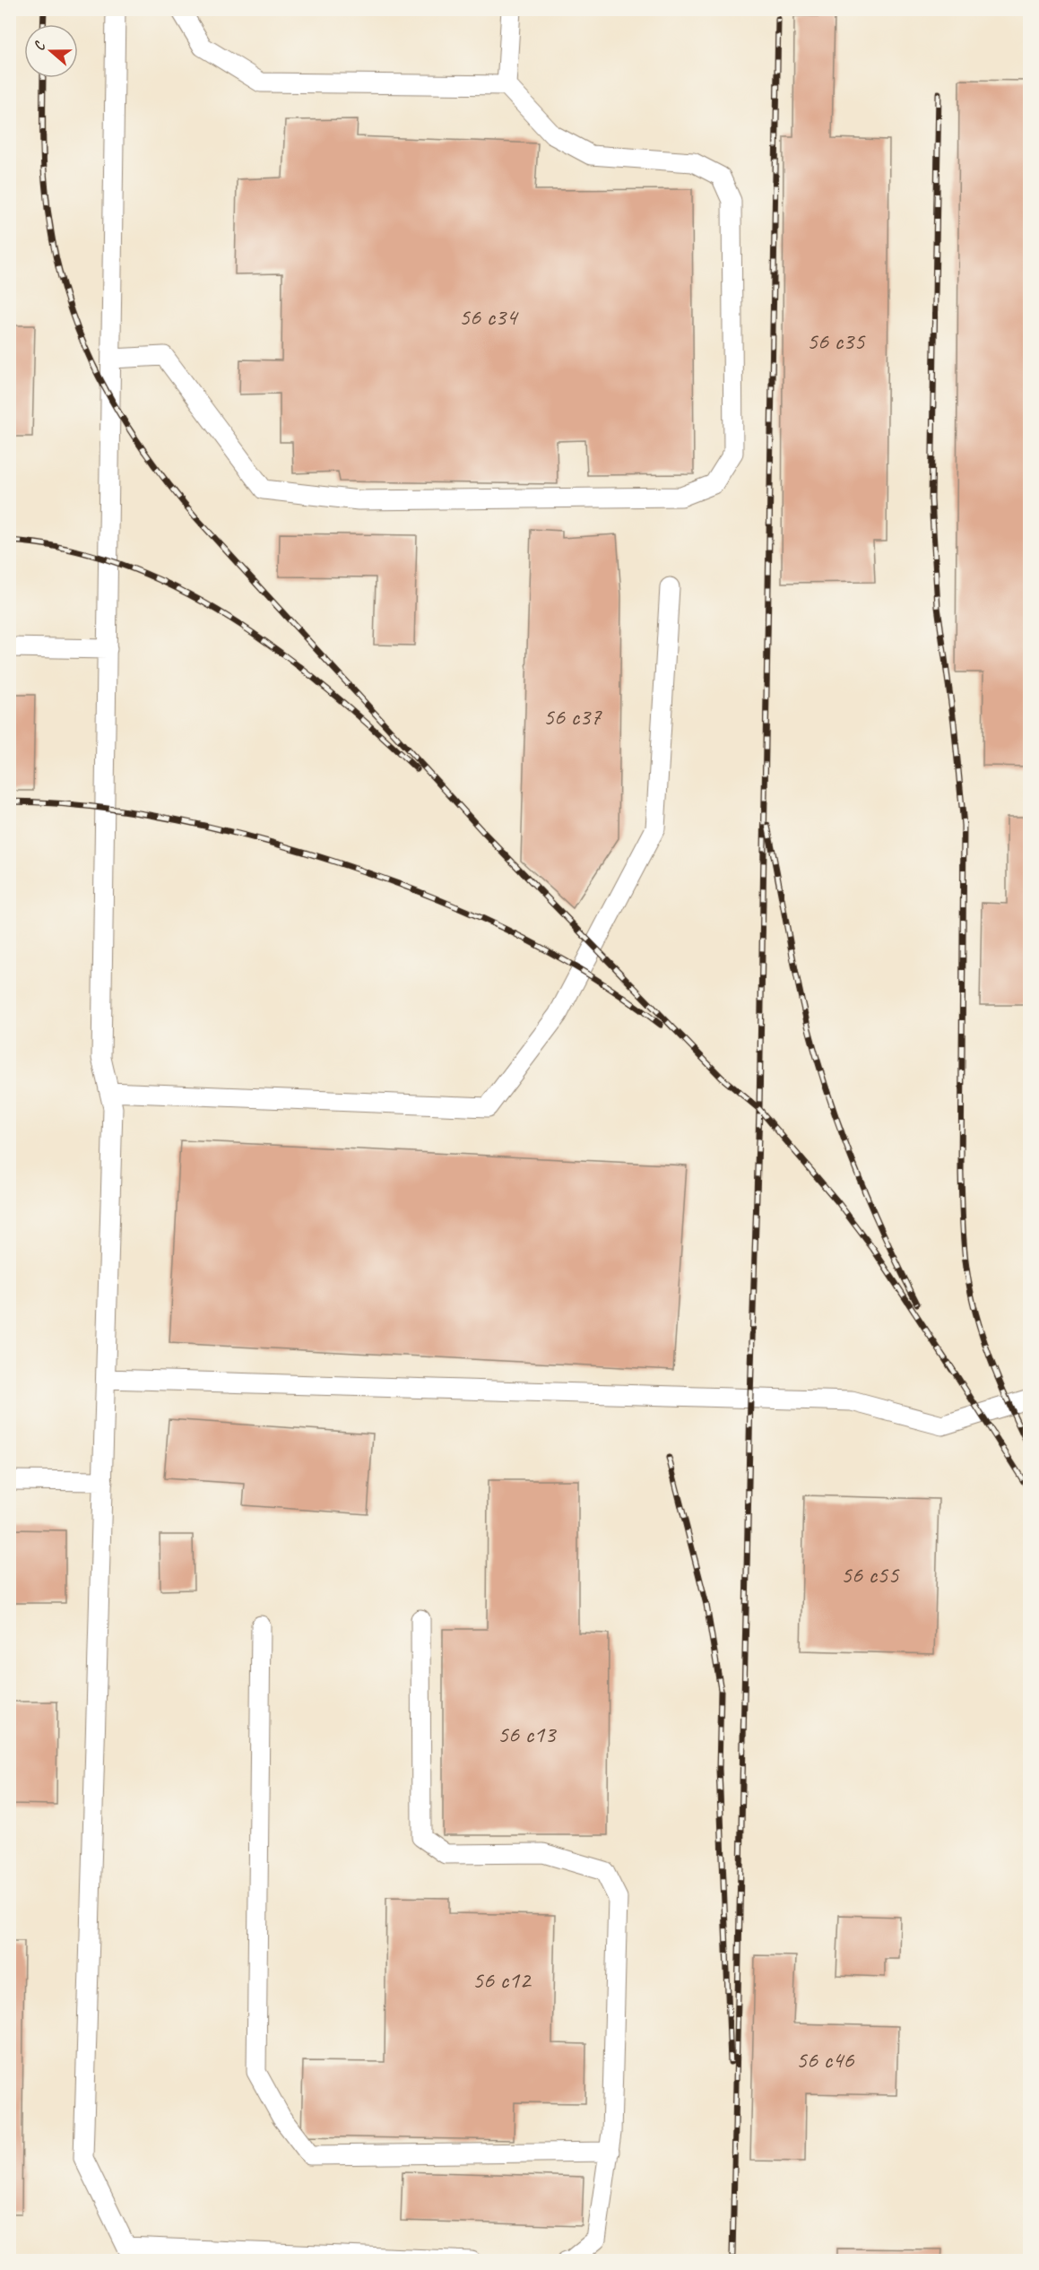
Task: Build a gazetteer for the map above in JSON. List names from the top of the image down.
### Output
{
  "house_numbers": [
    "56 с34",
    "56 с35",
    "56 с37",
    "56 с55",
    "56 с13",
    "56 с12",
    "56 с46"
  ],
  "north": "left"
}
